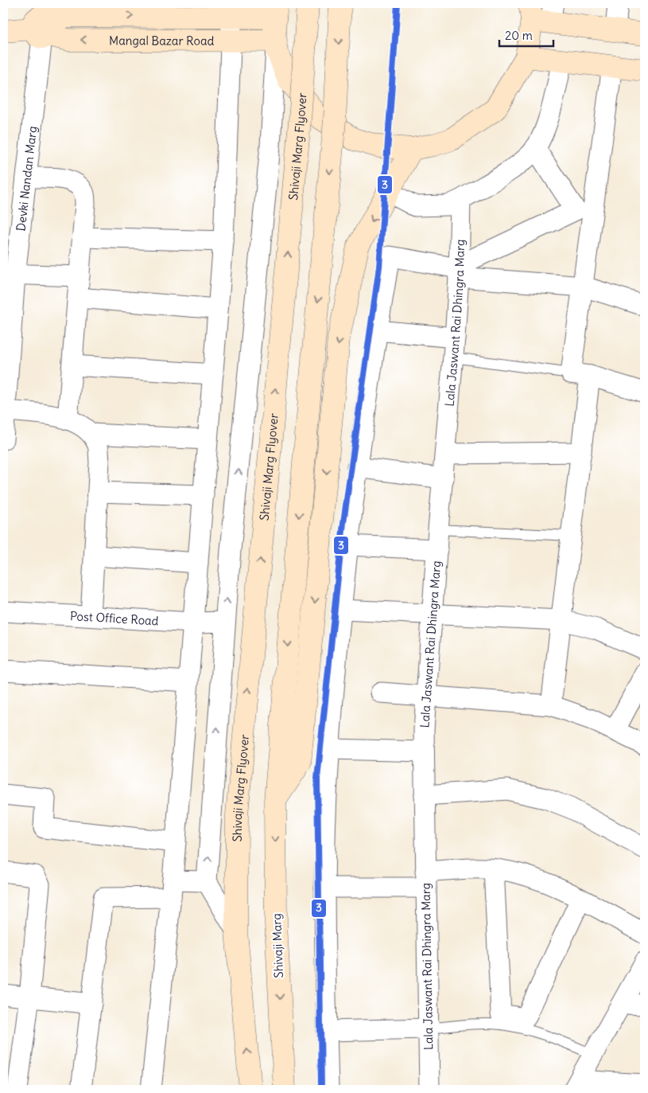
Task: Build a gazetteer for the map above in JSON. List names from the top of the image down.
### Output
{
  "streets": {
    "main road": ["Mangal Bazar Road", "Shivaji Marg Flyover", "Shivaji Marg"],
    "street": ["Devki Nandan Marg", "Lala Jaswant Rai Dhingra Marg", "Post Office Road"]
  },
  "crossings": [
    ["Mangal Bazar Road", "Devki Nandan Marg"]
  ],
  "lines": ["transit line 3"],
  "scale_bar": "20 m"
}
